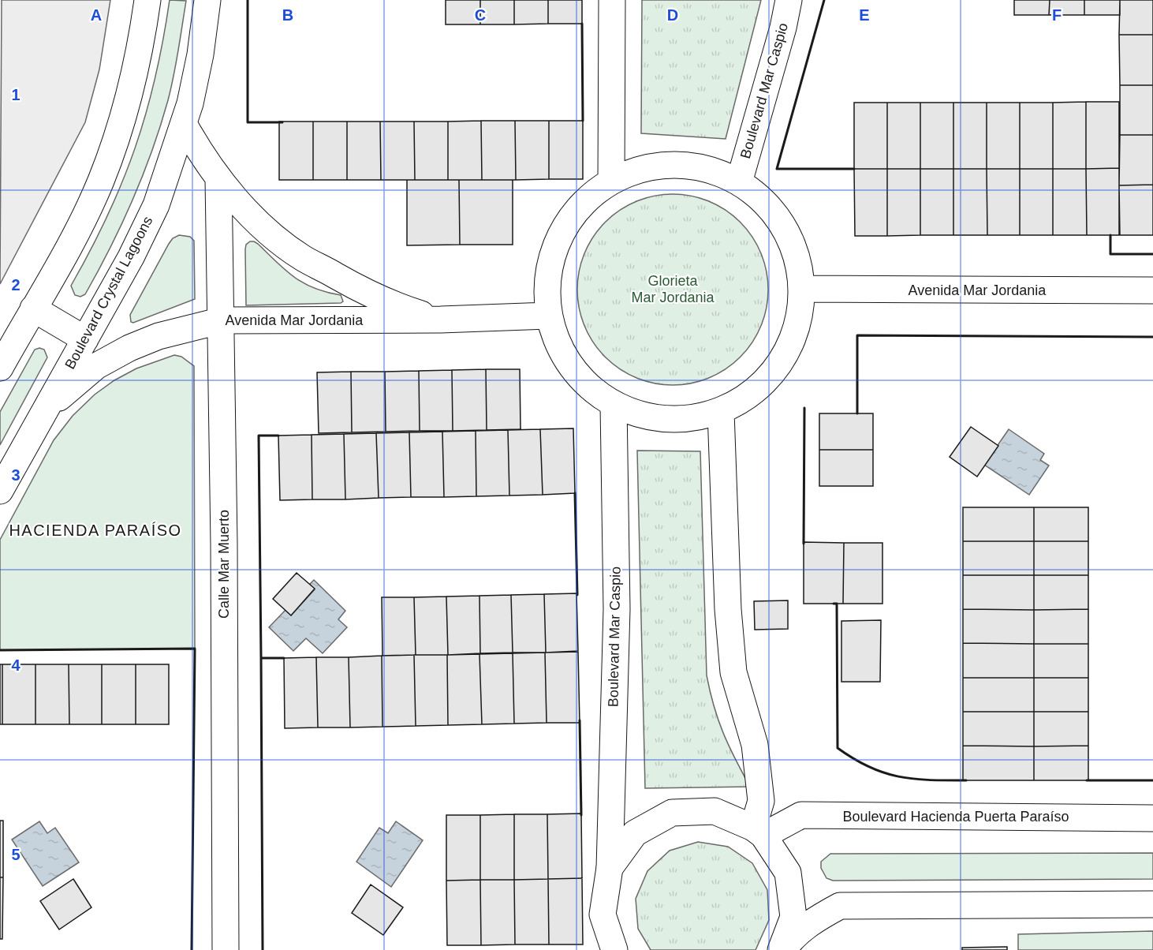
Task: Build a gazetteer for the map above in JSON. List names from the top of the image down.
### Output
{
  "streets": {
    "street": [
      "Boulevard Mar Caspio",
      "Avenida Mar Jordania",
      "Boulevard Crystal Lagoons",
      "Calle Mar Muerto",
      "Boulevard Hacienda Puerta Paraíso"
    ]
  },
  "crossings": [
    ["Avenida Mar Jordania", "Boulevard Crystal Lagoons"],
    ["Avenida Mar Jordania", "Calle Mar Muerto"]
  ],
  "districts": ["HACIENDA PARAÍSO"],
  "parks": ["Glorieta Mar Jordania"],
  "grid": {
    "columns": [
      "A",
      "B",
      "C",
      "D",
      "E",
      "F"
    ],
    "rows": [
      "1",
      "2",
      "3",
      "4",
      "5"
    ]
  }
}
